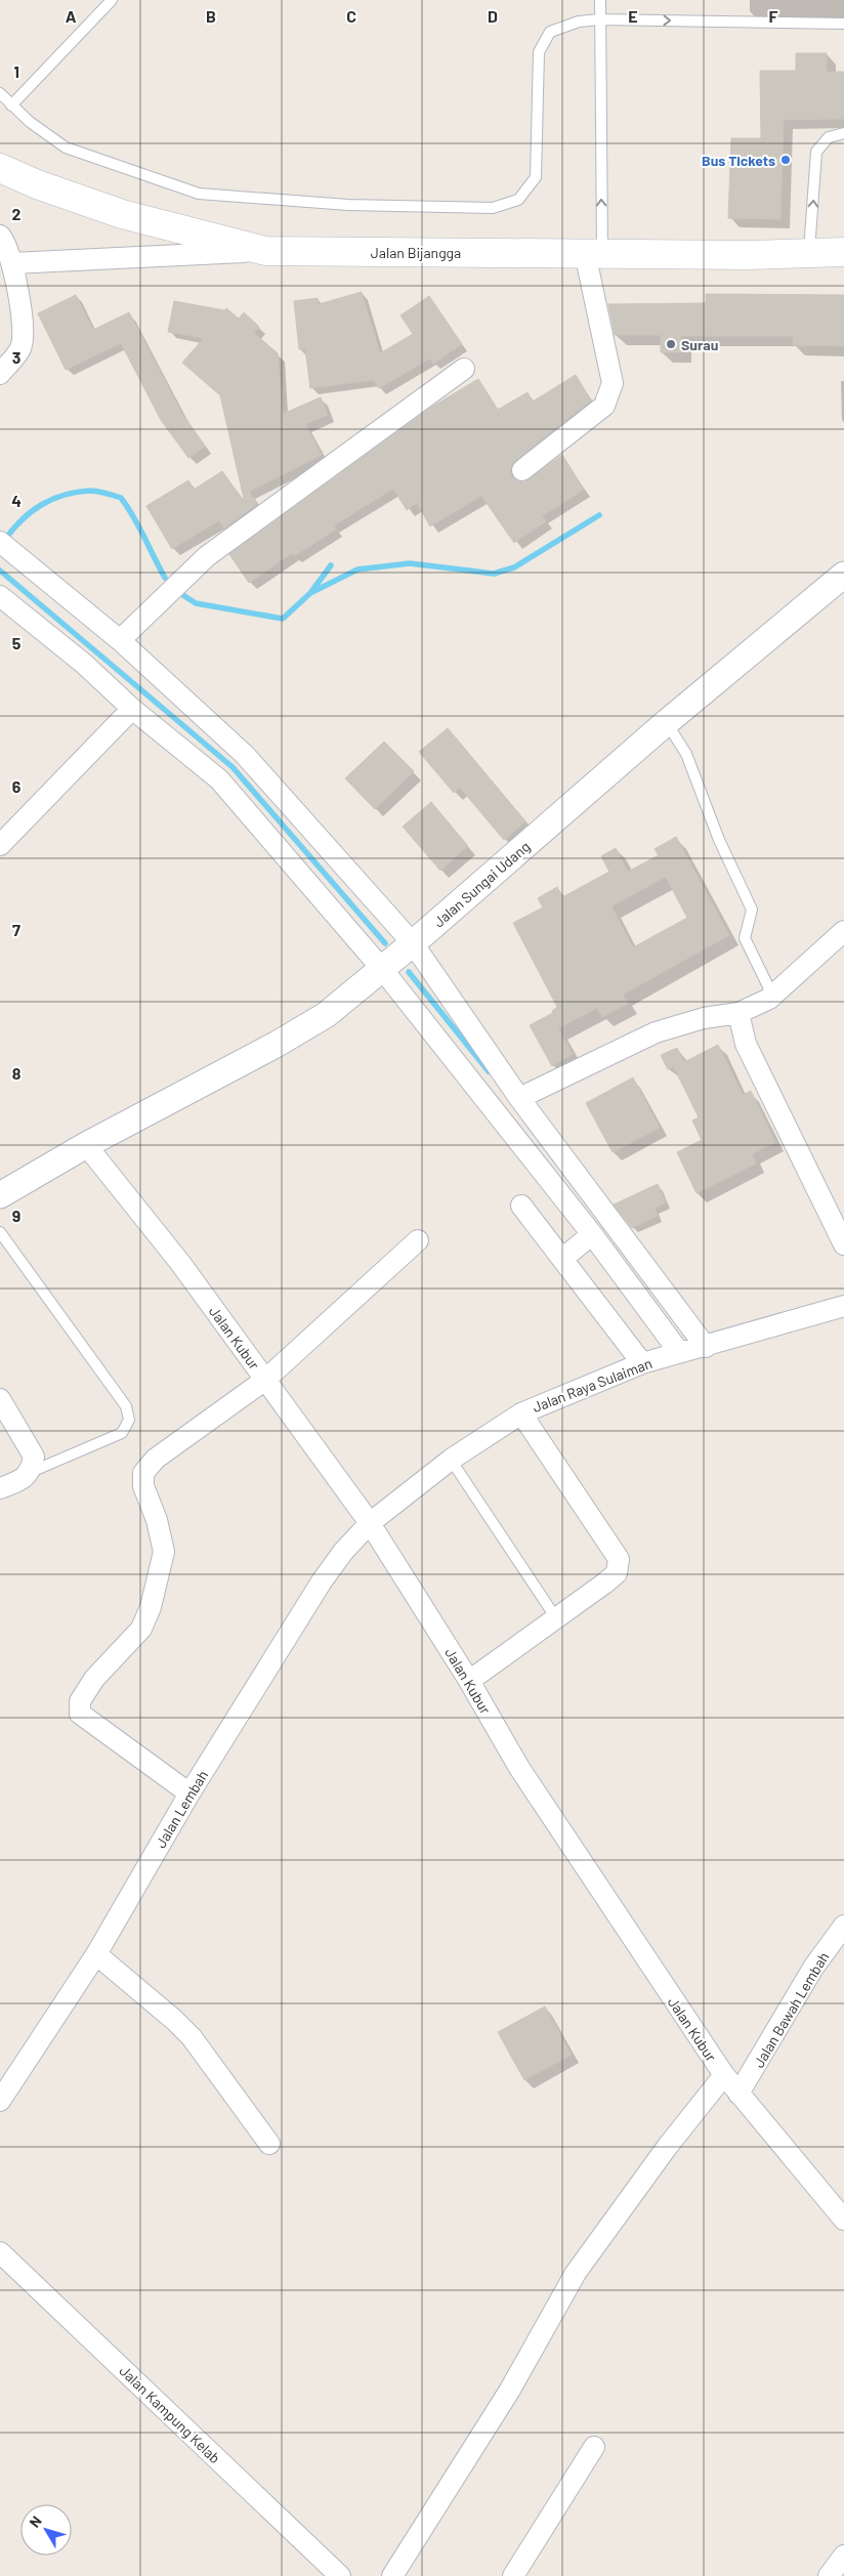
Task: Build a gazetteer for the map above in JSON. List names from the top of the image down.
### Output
{
  "streets": {
    "main road": ["Jalan Bijangga"],
    "street": [
      "Jalan Sungai Udang",
      "Jalan Kubur",
      "Jalan Raya Sulaiman",
      "Jalan Lembah",
      "Jalan Bawah Lembah",
      "Jalan Kampung Kelab"
    ]
  },
  "crossings": [
    ["Jalan Sungai Udang", "Jalan Kubur"],
    ["Jalan Kubur", "Jalan Raya Sulaiman"],
    ["Jalan Kubur", "Jalan Lembah"],
    ["Jalan Kubur", "Jalan Bawah Lembah"],
    ["Jalan Raya Sulaiman", "Jalan Lembah"]
  ],
  "places": ["Bus Tickets", "Surau"],
  "north": "top left",
  "grid": {
    "columns": [
      "A",
      "B",
      "C",
      "D",
      "E",
      "F"
    ],
    "rows": [
      "1",
      "2",
      "3",
      "4",
      "5",
      "6",
      "7",
      "8",
      "9"
    ]
  }
}
